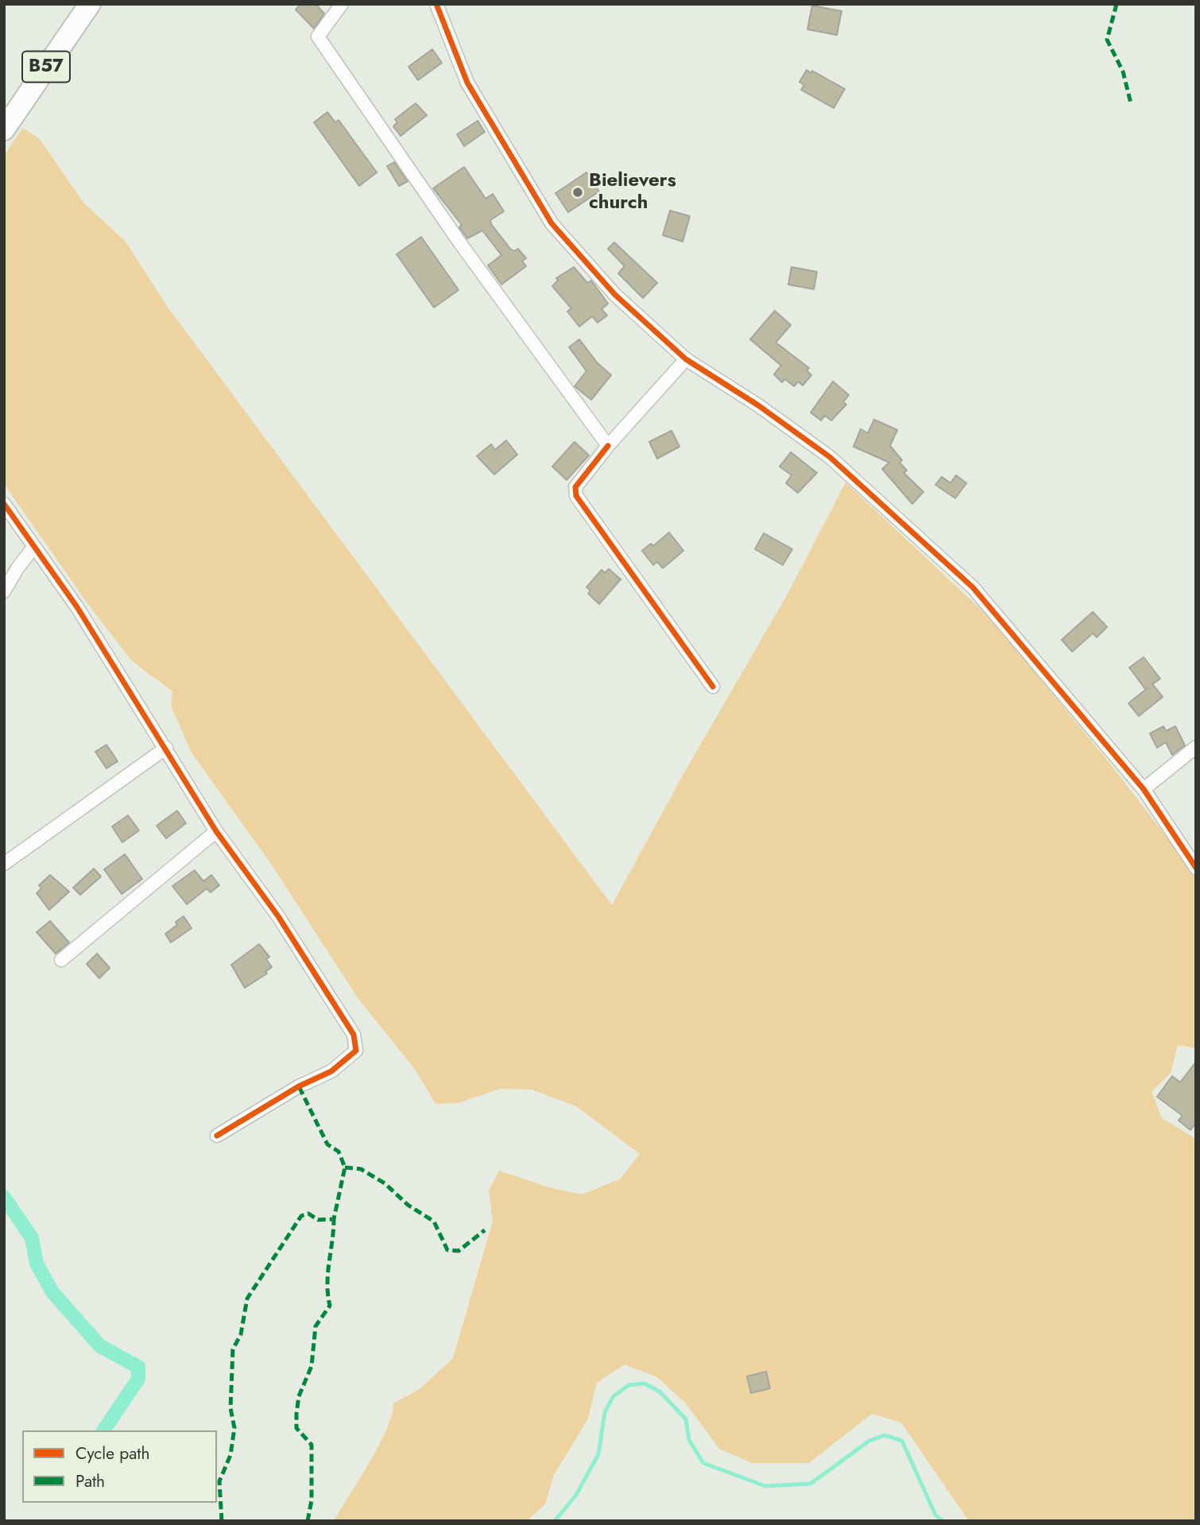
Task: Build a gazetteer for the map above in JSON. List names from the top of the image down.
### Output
{
  "streets": {
    "main road": ["B57"]
  },
  "places": ["Bielievers church"],
  "legend": ["Cycle path", "Path"]
}
